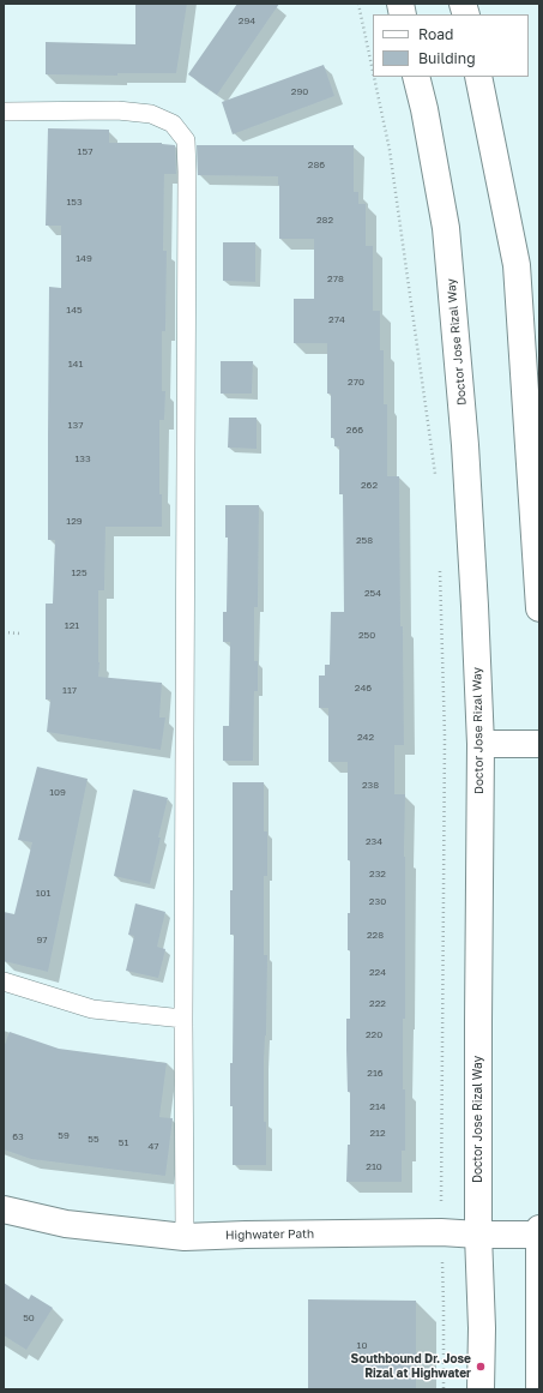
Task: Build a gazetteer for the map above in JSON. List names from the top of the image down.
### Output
{
  "streets": {
    "street": ["Doctor Jose Rizal Way", "Highwater Path"]
  },
  "crossings": [
    ["Doctor Jose Rizal Way", "Highwater Path"]
  ],
  "places": ["Southbound Dr. Jose Rizal at Highwater"],
  "house_numbers": [
    "294",
    "290",
    "157",
    "286",
    "153",
    "282",
    "149",
    "278",
    "145",
    "274",
    "141",
    "270",
    "137",
    "266",
    "133",
    "262",
    "129",
    "258",
    "125",
    "254",
    "121",
    "250",
    "246",
    "117",
    "242",
    "238",
    "109",
    "234",
    "232",
    "101",
    "230",
    "228",
    "97",
    "224",
    "222",
    "220",
    "216",
    "214",
    "212",
    "59",
    "63",
    "55",
    "51",
    "47",
    "210",
    "50",
    "10"
  ],
  "legend": ["Road", "Building"]
}
